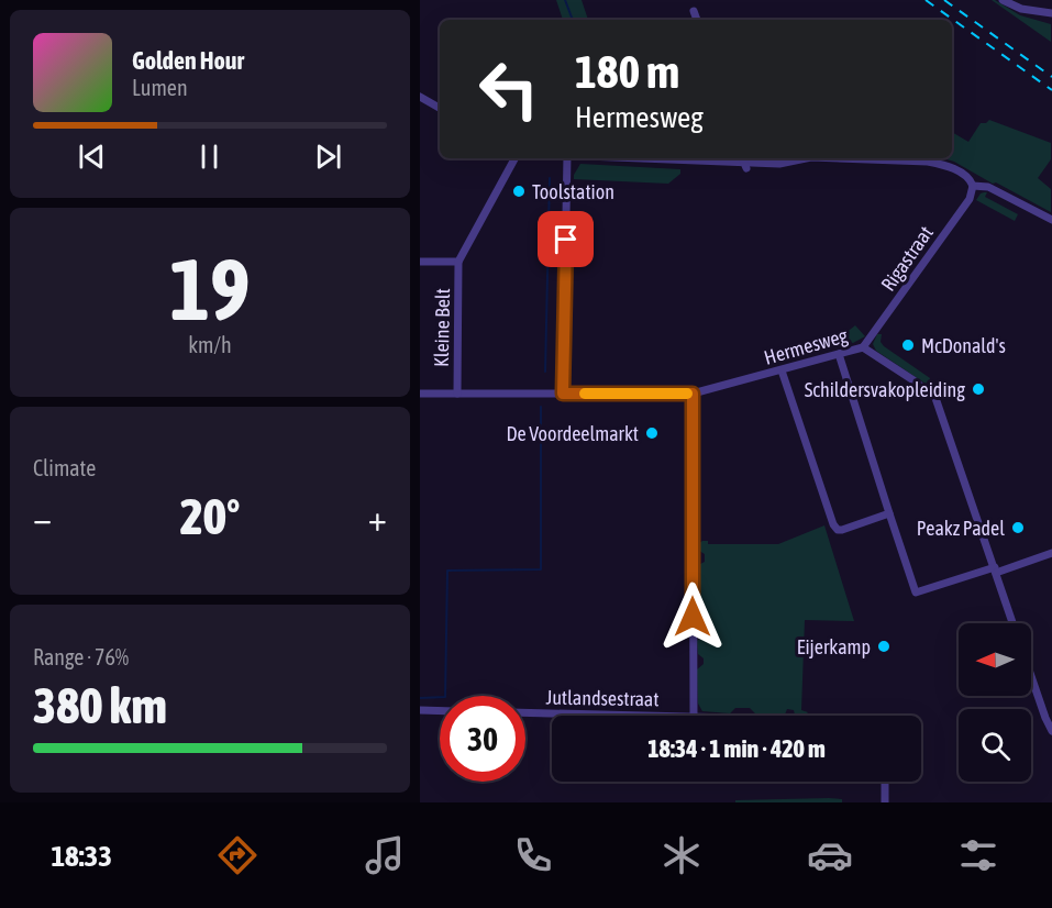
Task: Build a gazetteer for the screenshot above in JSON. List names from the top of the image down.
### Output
{
  "streets": {
    "street": [
      "Rigastraat",
      "Kleine Belt",
      "Hermesweg",
      "Jutlandsestraat"
    ]
  },
  "crossings": [
    ["Rigastraat", "Hermesweg"],
    ["Kleine Belt", "Hermesweg"]
  ],
  "places": [
    "Toolstation",
    "McDonald's",
    "Schildersvakopleiding",
    "De Voordeelmarkt",
    "Peakz Padel",
    "Eijerkamp"
  ],
  "north": "left",
  "page": {
    "turn": ["180 m", "Hermesweg"],
    "song": ["Golden Hour", "Lumen"],
    "tile": [
      ["19", "km/h"],
      "Climate",
      ["Range · 76%", "380 km"]
    ],
    "heat": ["−", "20°", "+"],
    "limit": "30",
    "trip": "18:34 · 1 min · 420 m",
    "tabs": "18:33"
  }
}
